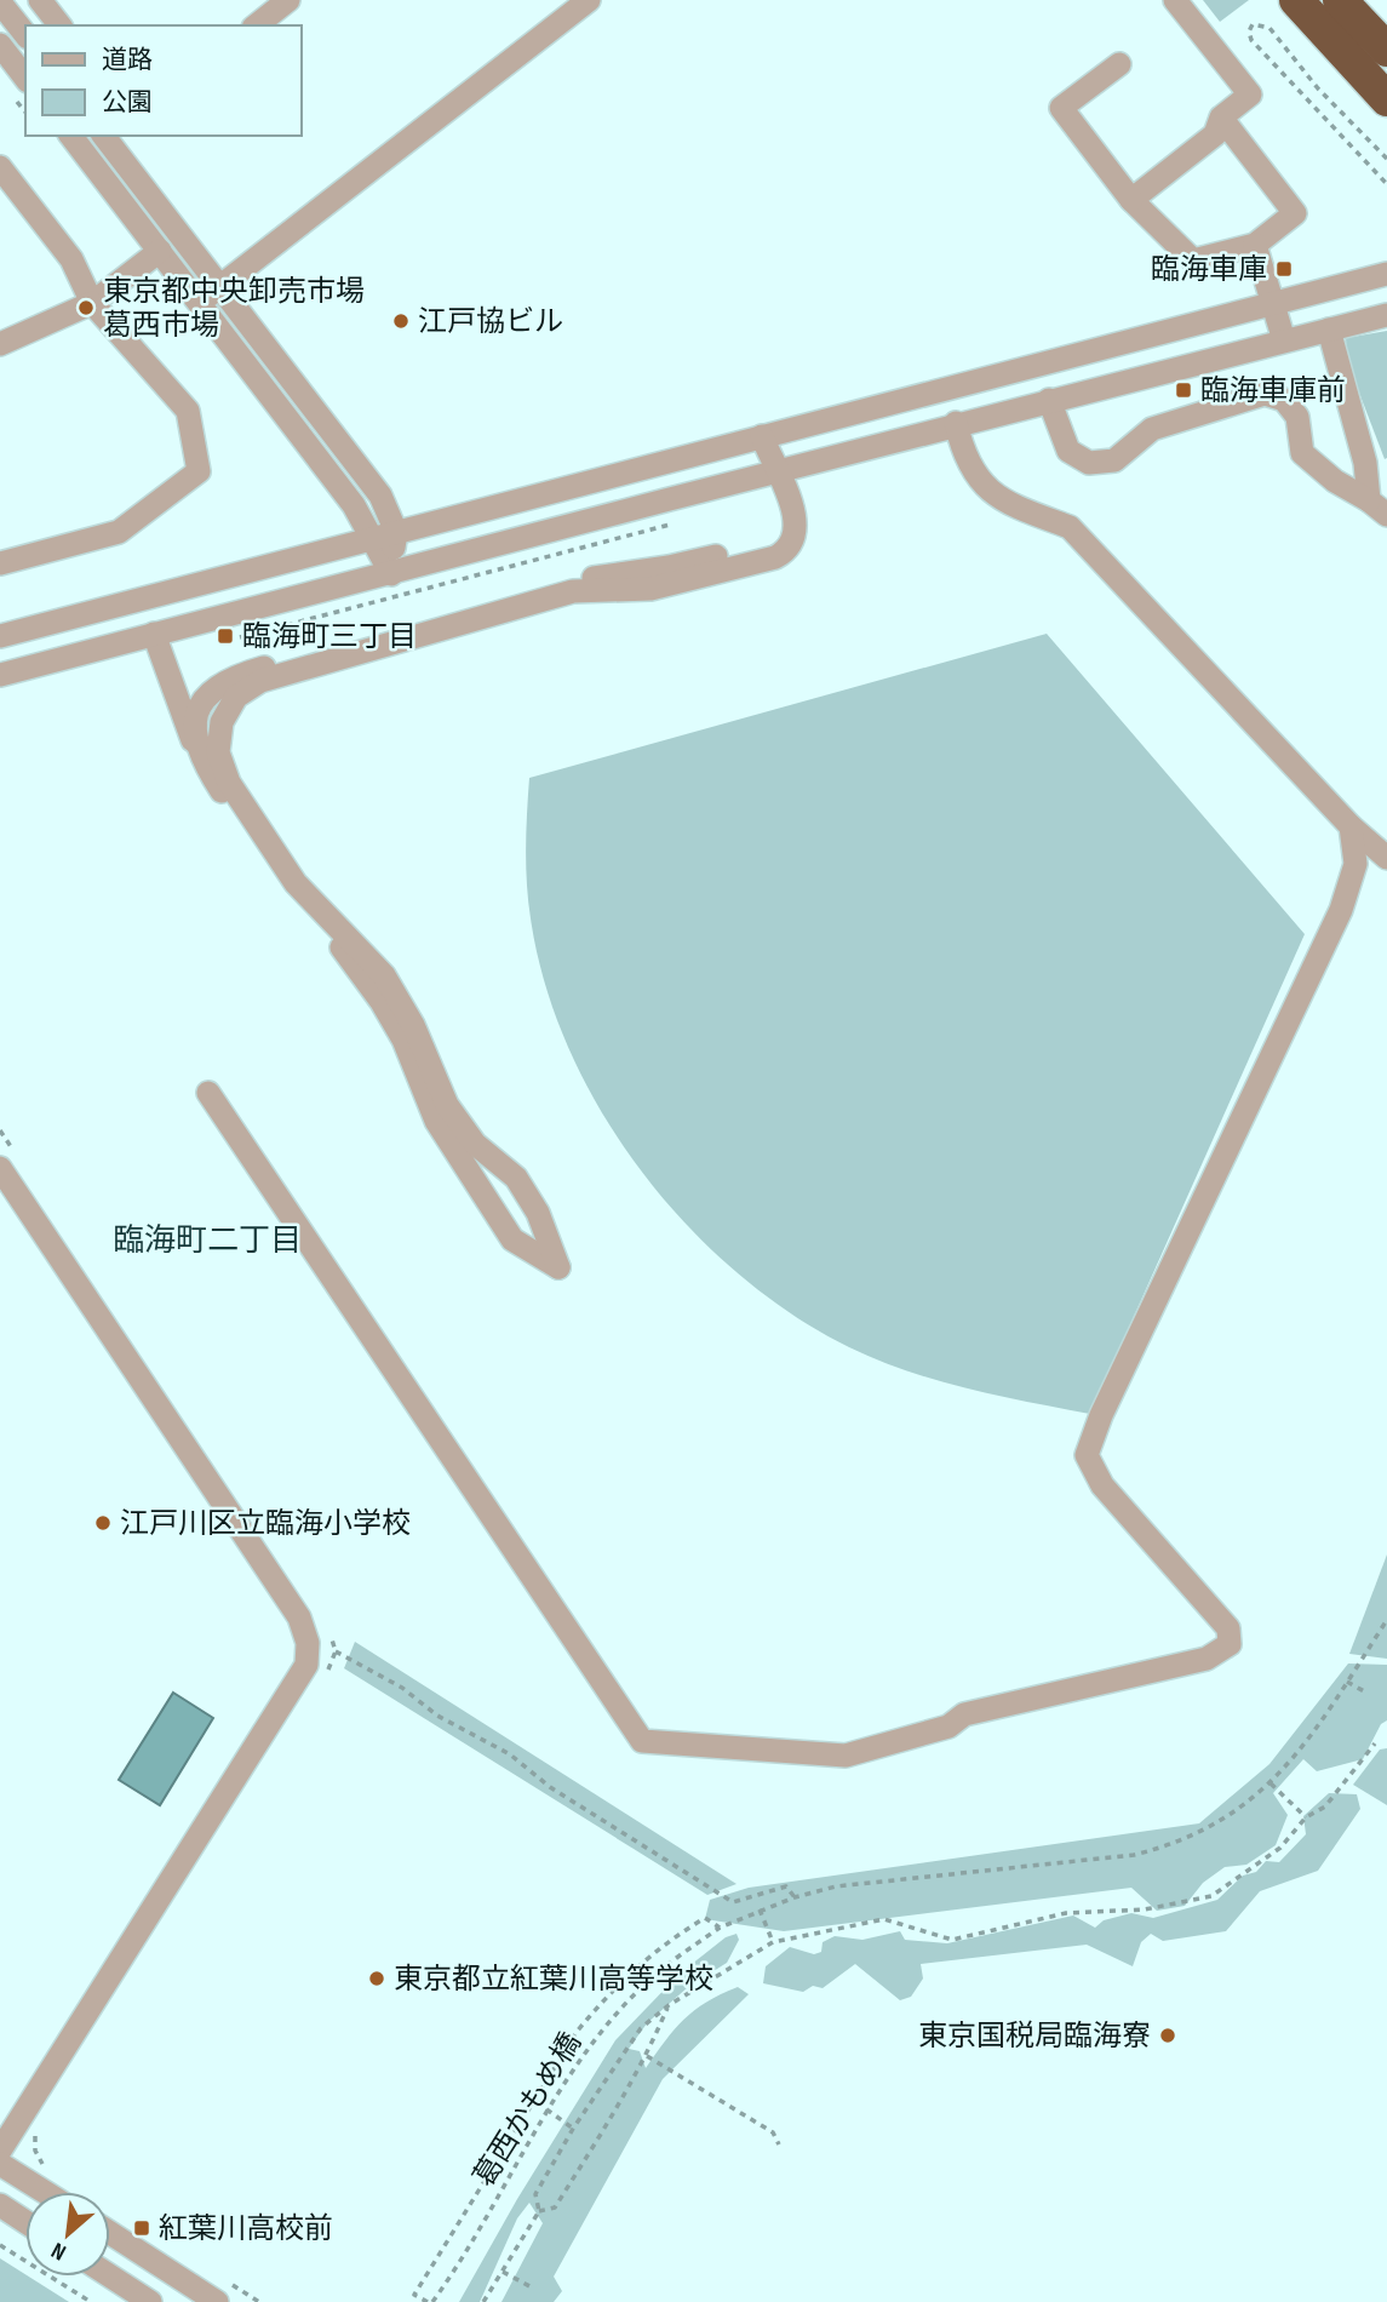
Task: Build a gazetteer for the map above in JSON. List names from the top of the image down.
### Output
{
  "streets": {
    "path": ["葛西かもめ橋"]
  },
  "districts": ["臨海町二丁目"],
  "places": {
    "transit": [
      "臨海車庫",
      "臨海車庫前",
      "臨海町三丁目",
      "紅葉川高校前"
    ],
    "other": [
      "東京都中央卸売市場 葛西市場",
      "江戸協ビル",
      "江戸川区立臨海小学校",
      "東京都立紅葉川高等学校",
      "東京国税局臨海寮"
    ]
  },
  "legend": ["道路", "公園"],
  "north": "bottom left"
}
